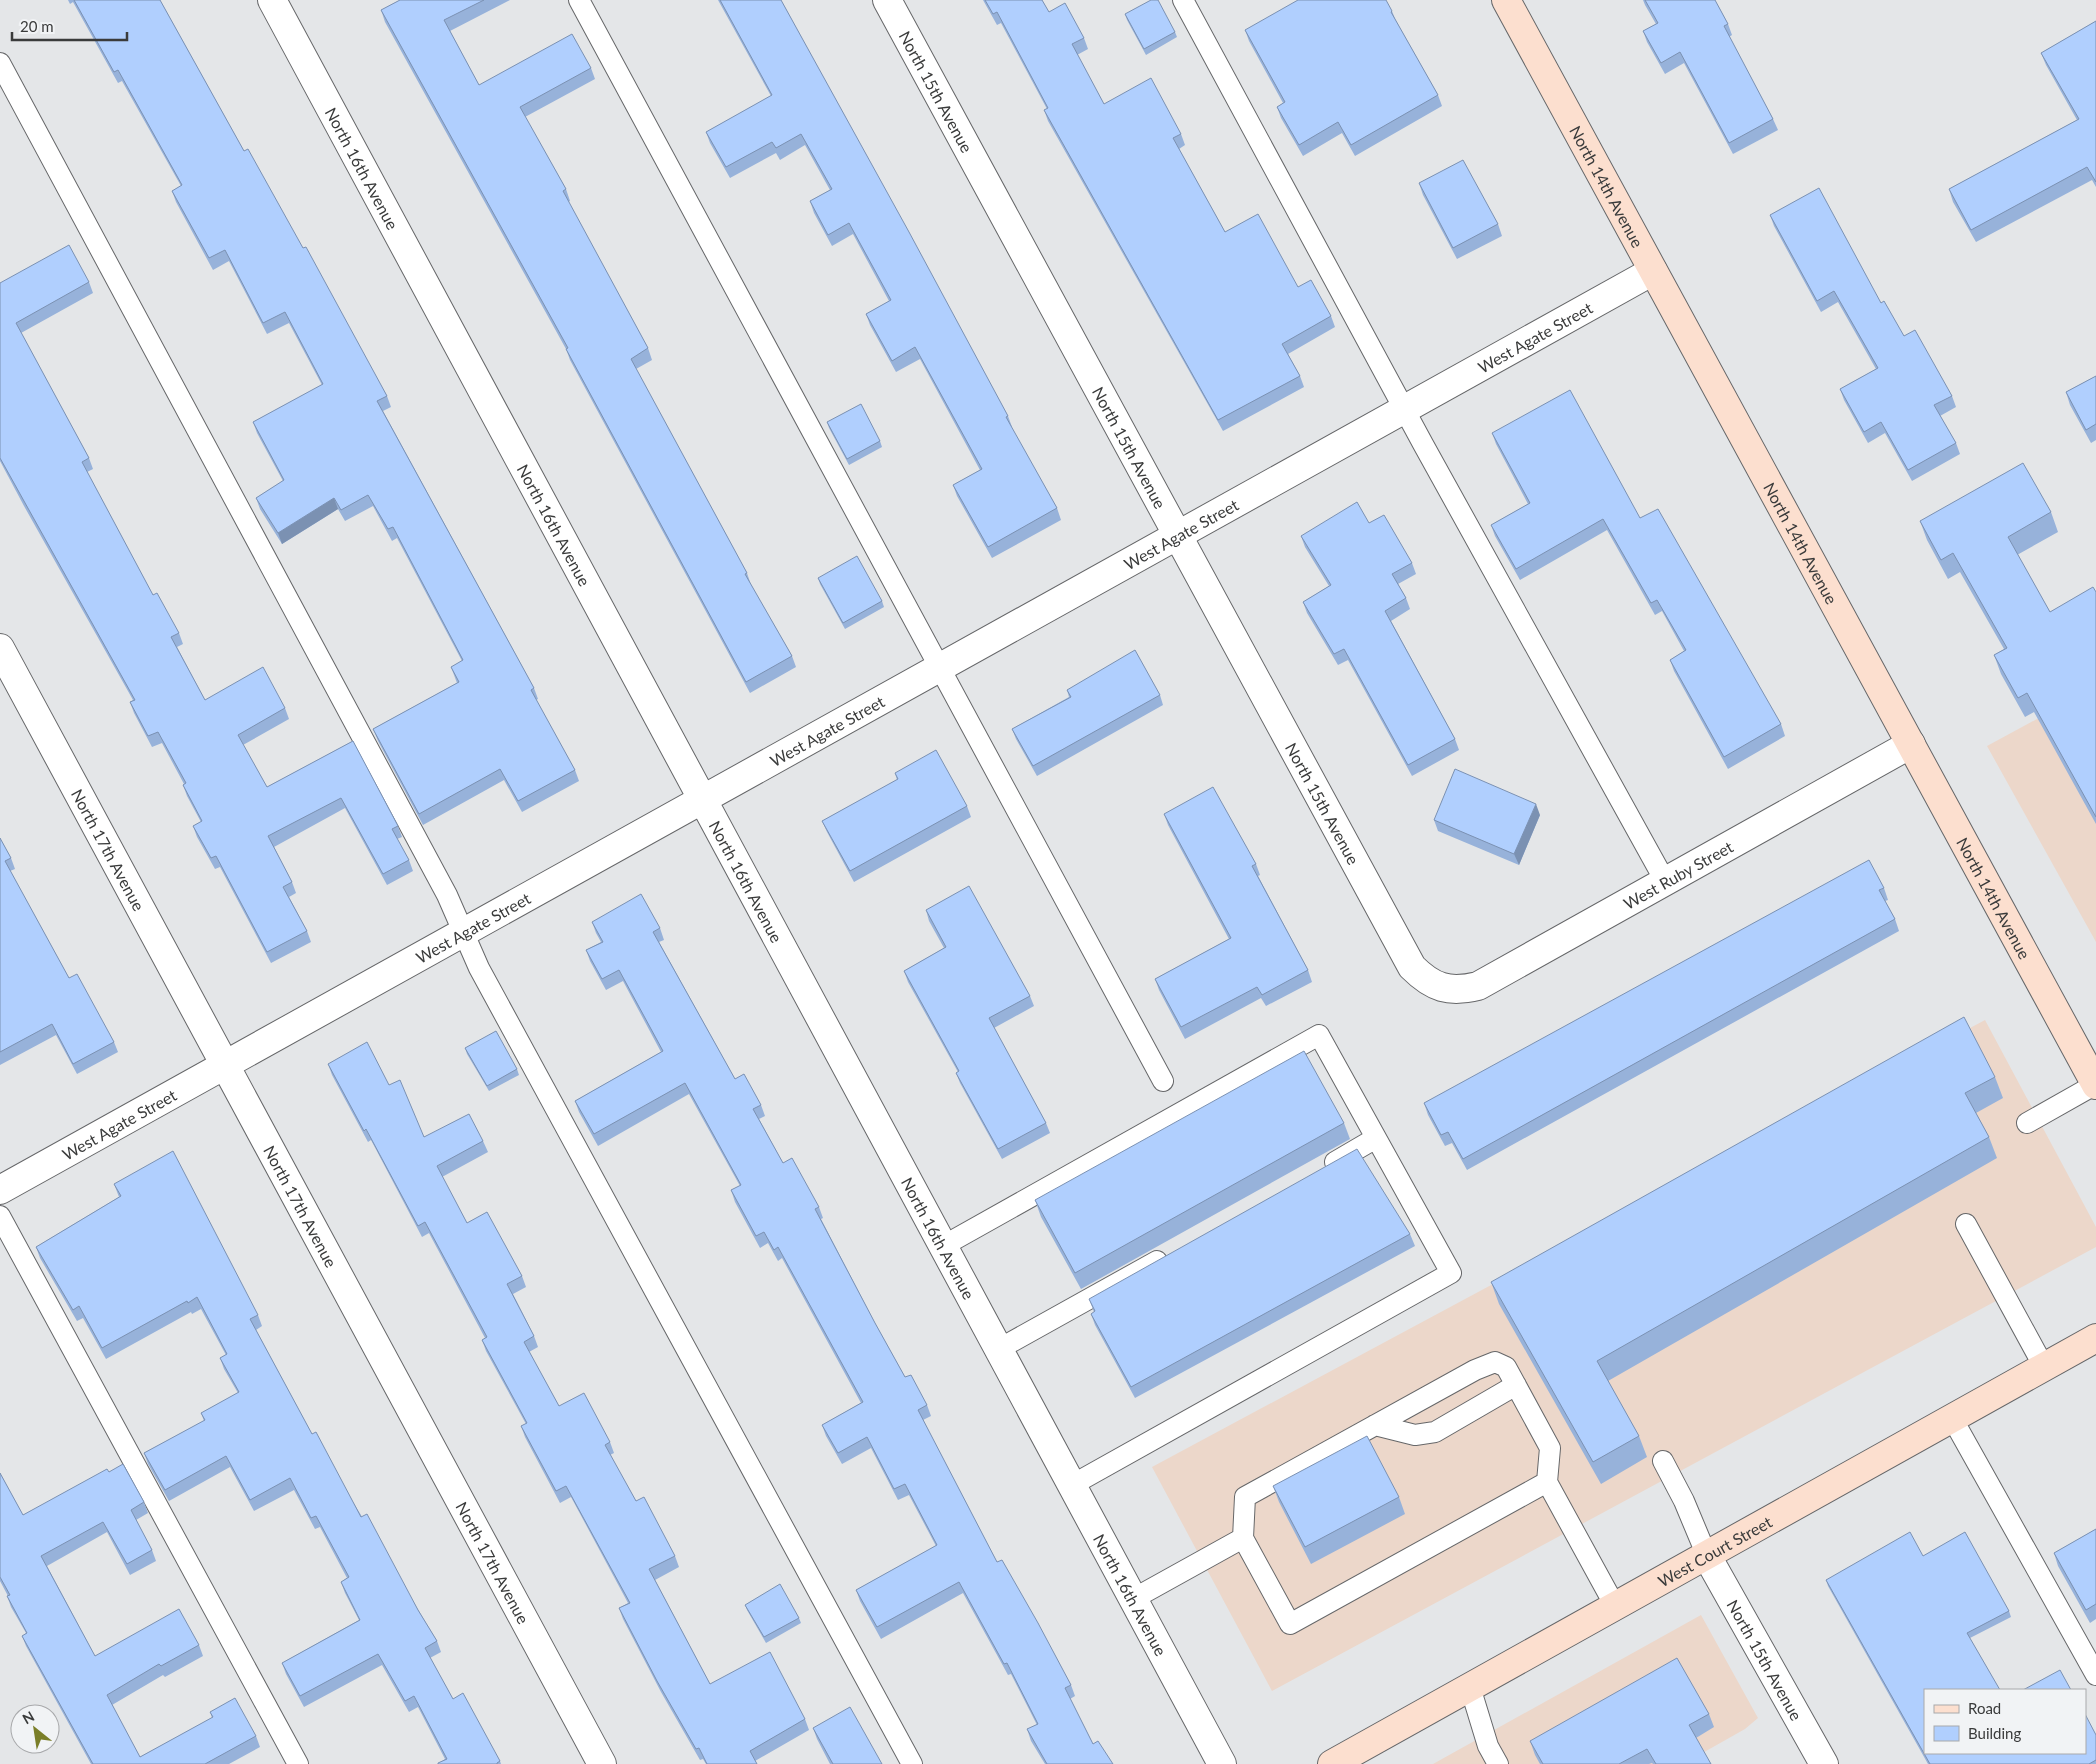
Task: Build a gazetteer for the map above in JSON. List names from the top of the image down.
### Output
{
  "streets": {
    "street": [
      "North 15th Avenue",
      "North 16th Avenue",
      "North 14th Avenue",
      "West Agate Street",
      "North 17th Avenue",
      "West Ruby Street",
      "West Court Street"
    ]
  },
  "crossings": [
    ["North 15th Avenue", "West Agate Street"],
    ["North 15th Avenue", "West Ruby Street"],
    ["North 15th Avenue", "West Court Street"],
    ["North 16th Avenue", "West Agate Street"],
    ["North 14th Avenue", "West Agate Street"],
    ["North 14th Avenue", "West Ruby Street"],
    ["West Agate Street", "North 17th Avenue"]
  ],
  "legend": ["Road", "Building"],
  "scale_bar": "20 m",
  "north": "top left"
}
